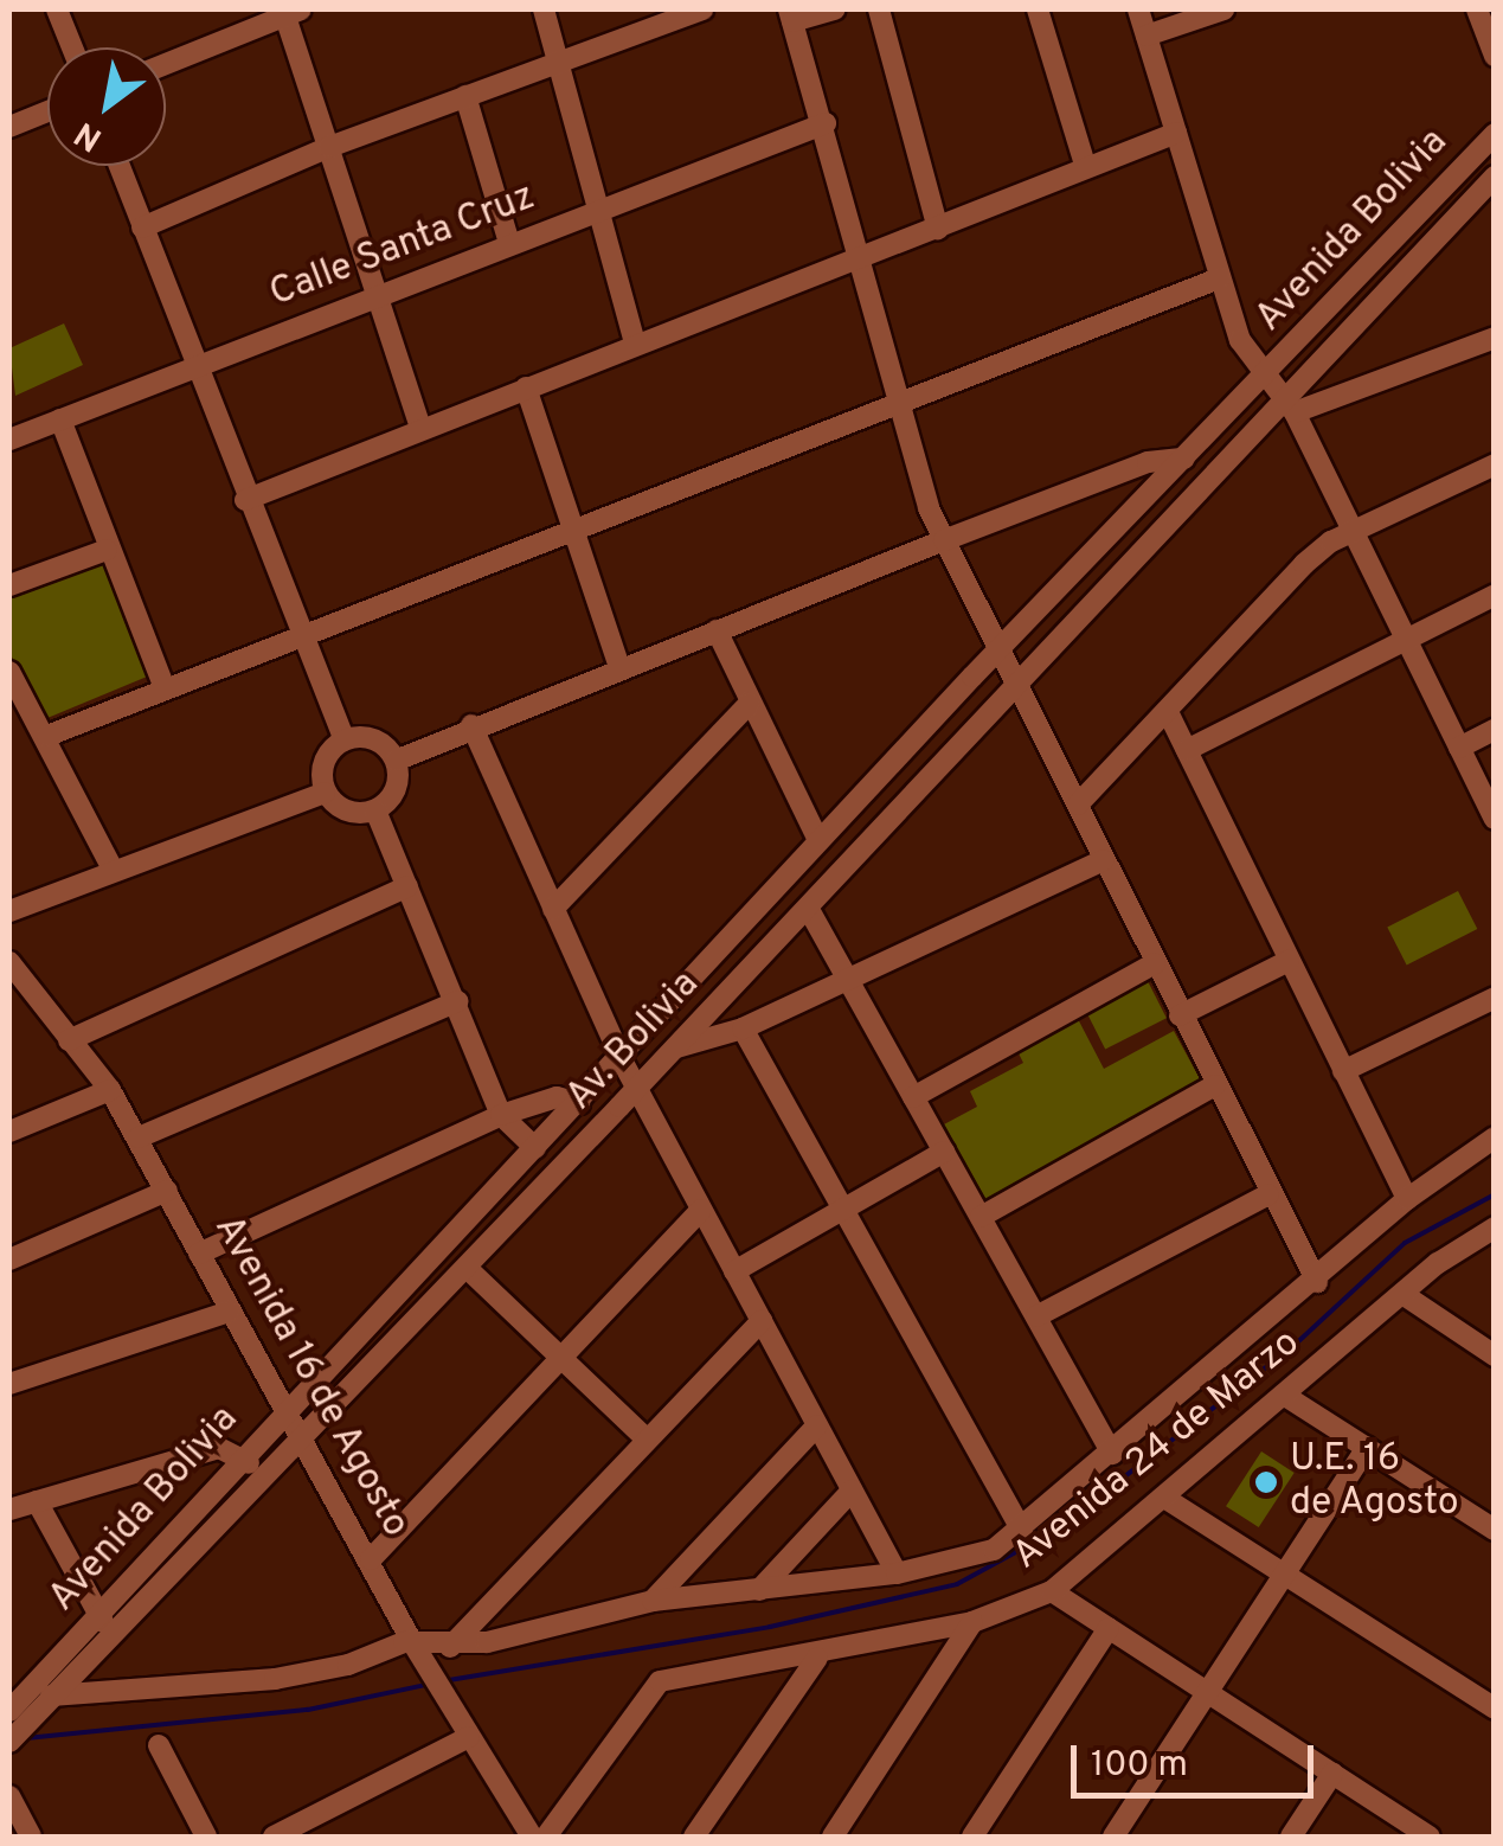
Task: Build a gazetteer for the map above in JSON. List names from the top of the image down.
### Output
{
  "streets": {
    "street": [
      "Avenida Bolivia",
      "Calle Santa Cruz",
      "Av. Bolivia",
      "Avenida 16 de Agosto",
      "Avenida 24 de Marzo"
    ]
  },
  "crossings": [
    ["Avenida Bolivia", "Av. Bolivia"],
    ["Avenida Bolivia", "Avenida 16 de Agosto"],
    ["Av. Bolivia", "Avenida 16 de Agosto"]
  ],
  "places": ["U.E. 16 de Agosto"],
  "scale_bar": "100 m",
  "north": "bottom left"
}
